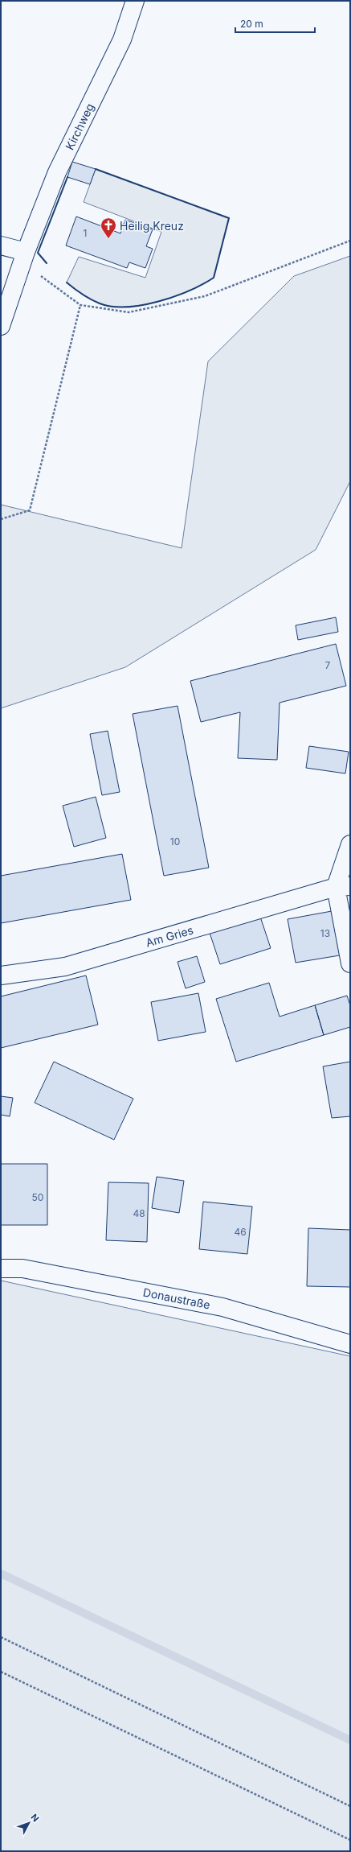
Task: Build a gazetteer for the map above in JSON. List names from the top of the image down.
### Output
{
  "streets": {
    "street": ["Kirchweg", "Am Gries", "Donaustraße"]
  },
  "places": {
    "church": ["Heilig Kreuz"]
  },
  "house_numbers": [
    "1",
    "7",
    "10",
    "13",
    "50",
    "48",
    "46"
  ],
  "scale_bar": "20 m",
  "north": "top right"
}
